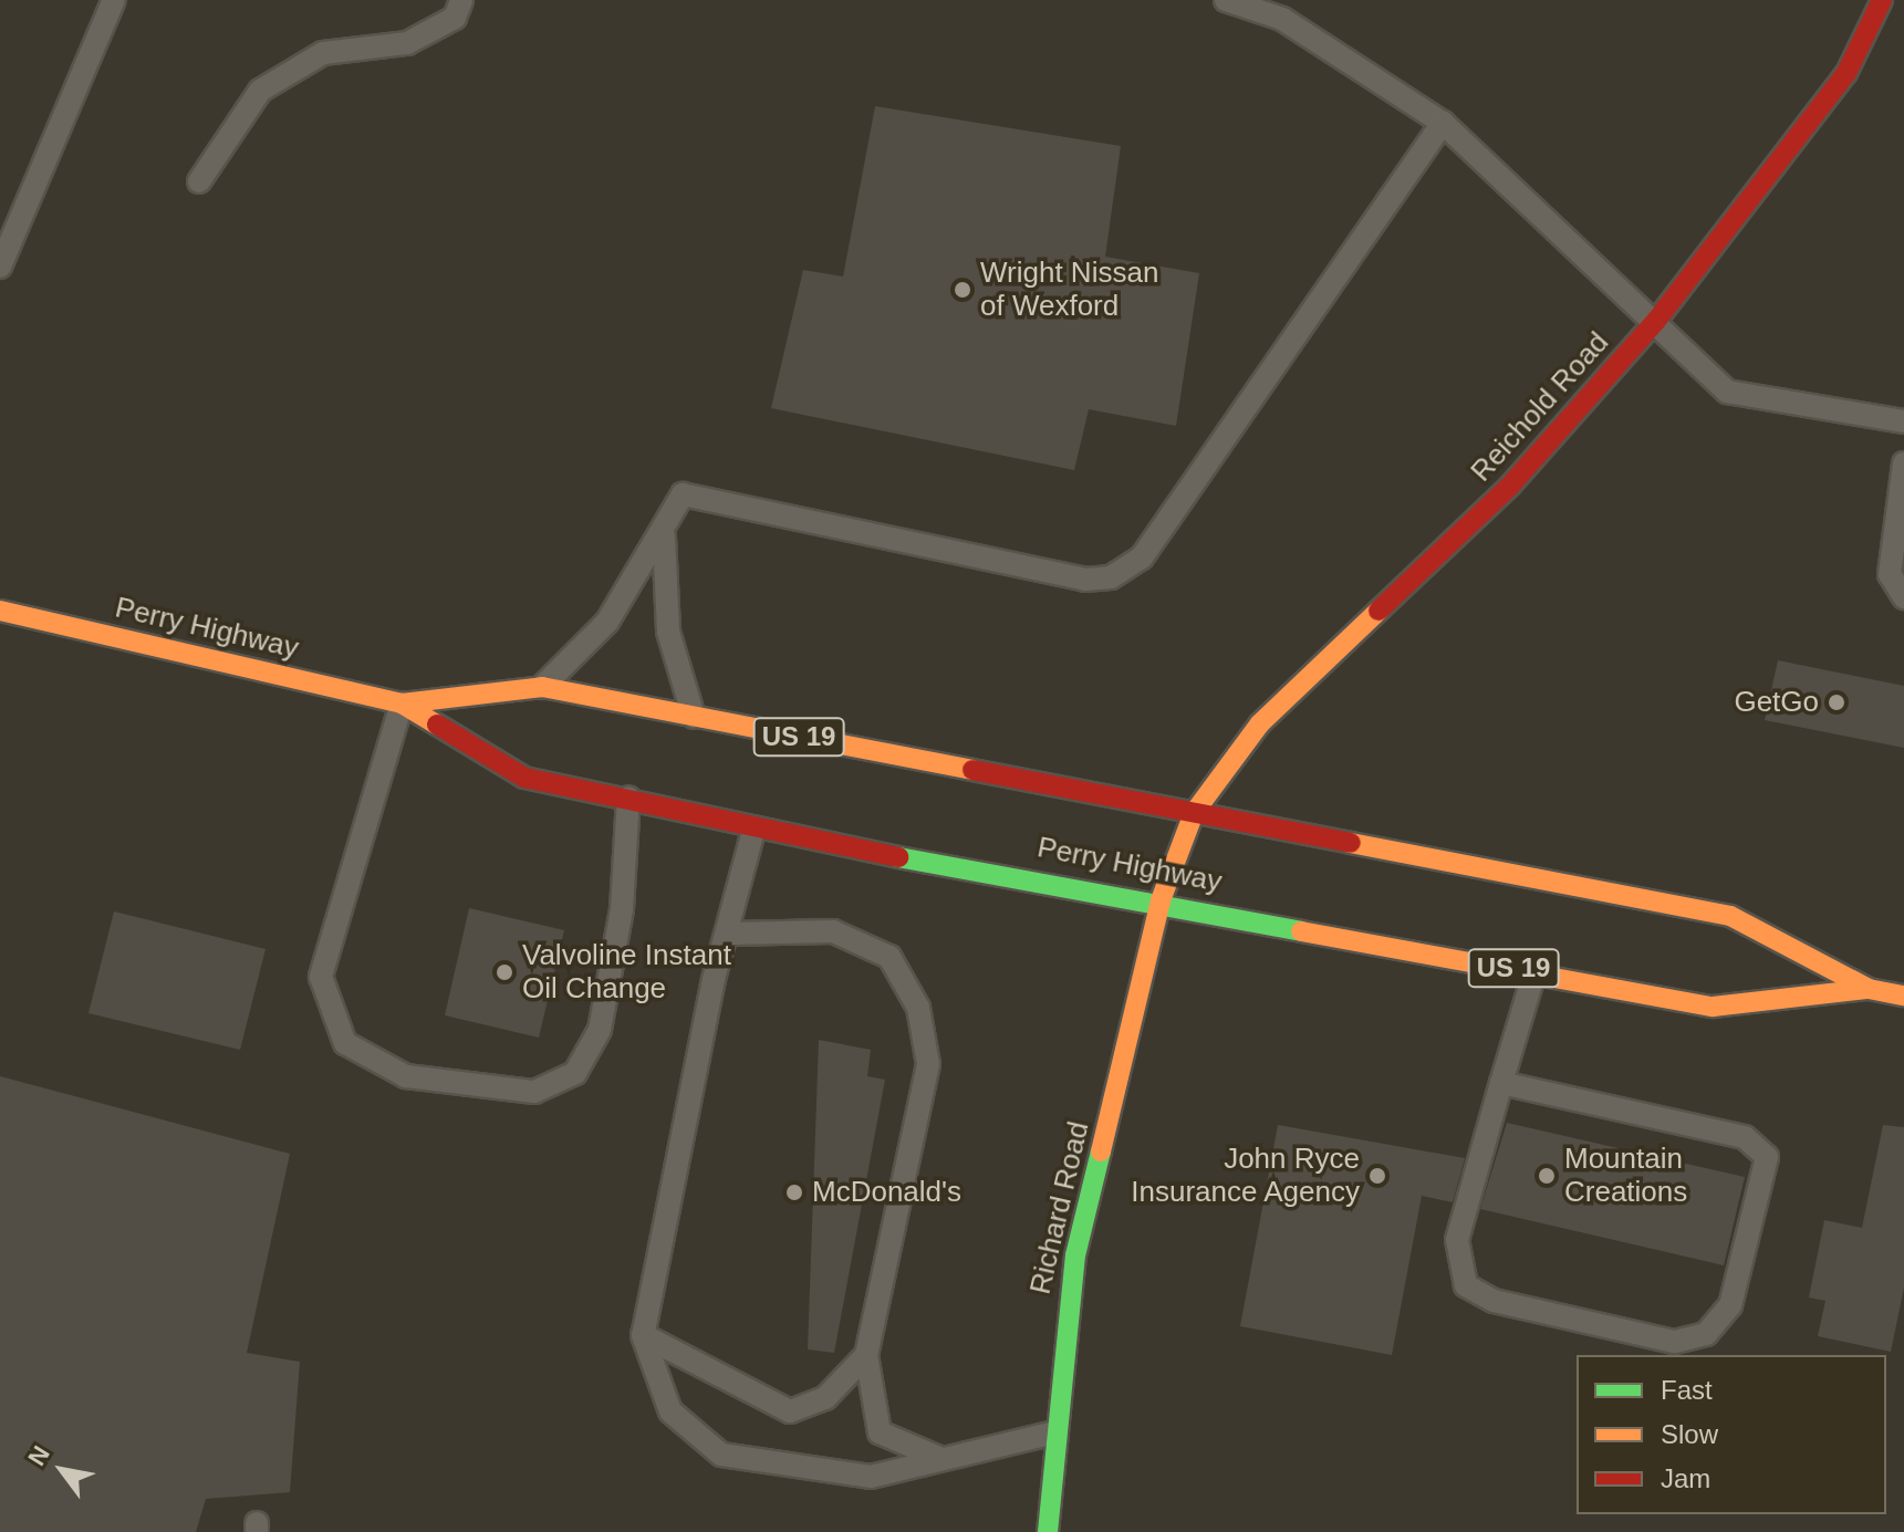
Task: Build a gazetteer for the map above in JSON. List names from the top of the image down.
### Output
{
  "streets": {
    "main road": [
      "Reichold Road",
      "Perry Highway",
      "US 19",
      "Richard Road"
    ]
  },
  "crossings": [
    ["Reichold Road", "Perry Highway"],
    ["Reichold Road", "Richard Road"],
    ["Perry Highway", "Richard Road"]
  ],
  "places": [
    "Wright Nissan of Wexford",
    "GetGo",
    "Valvoline Instant Oil Change",
    "John Ryce Insurance Agency",
    "Mountain Creations",
    "McDonald's"
  ],
  "legend": ["Fast", "Slow", "Jam"],
  "north": "top left"
}
